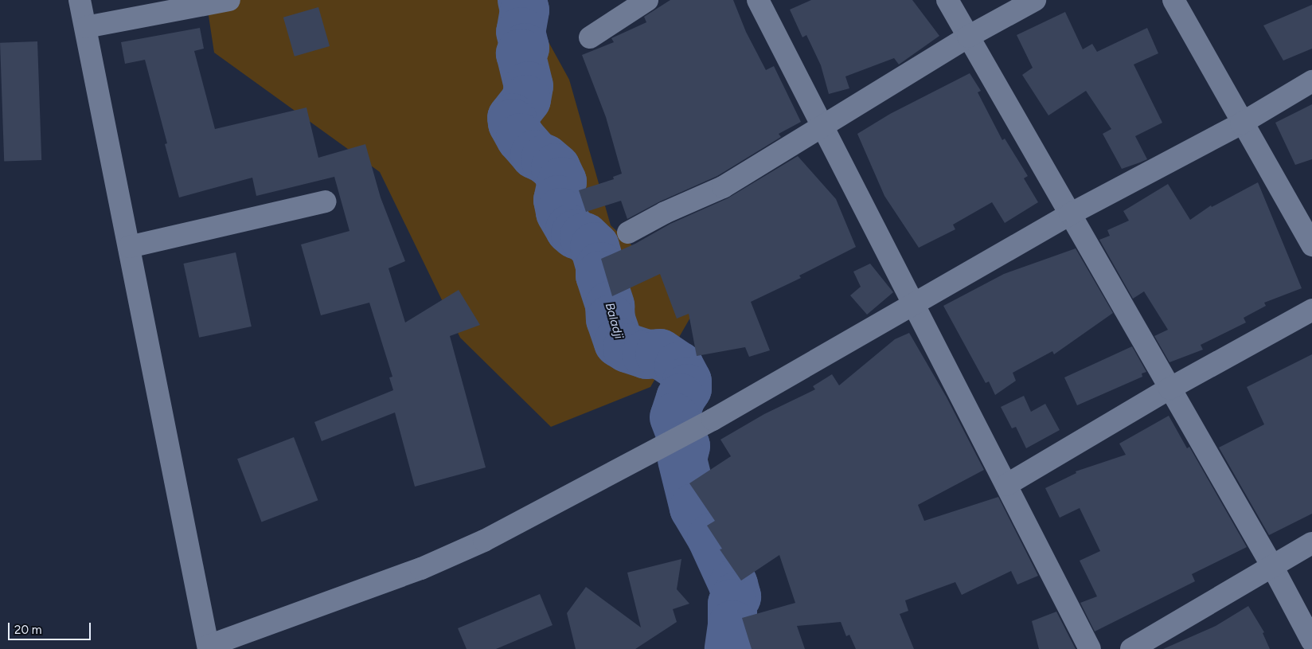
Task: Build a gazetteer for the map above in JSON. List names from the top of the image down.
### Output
{
  "water": ["Baladji"],
  "scale_bar": "20 m"
}
